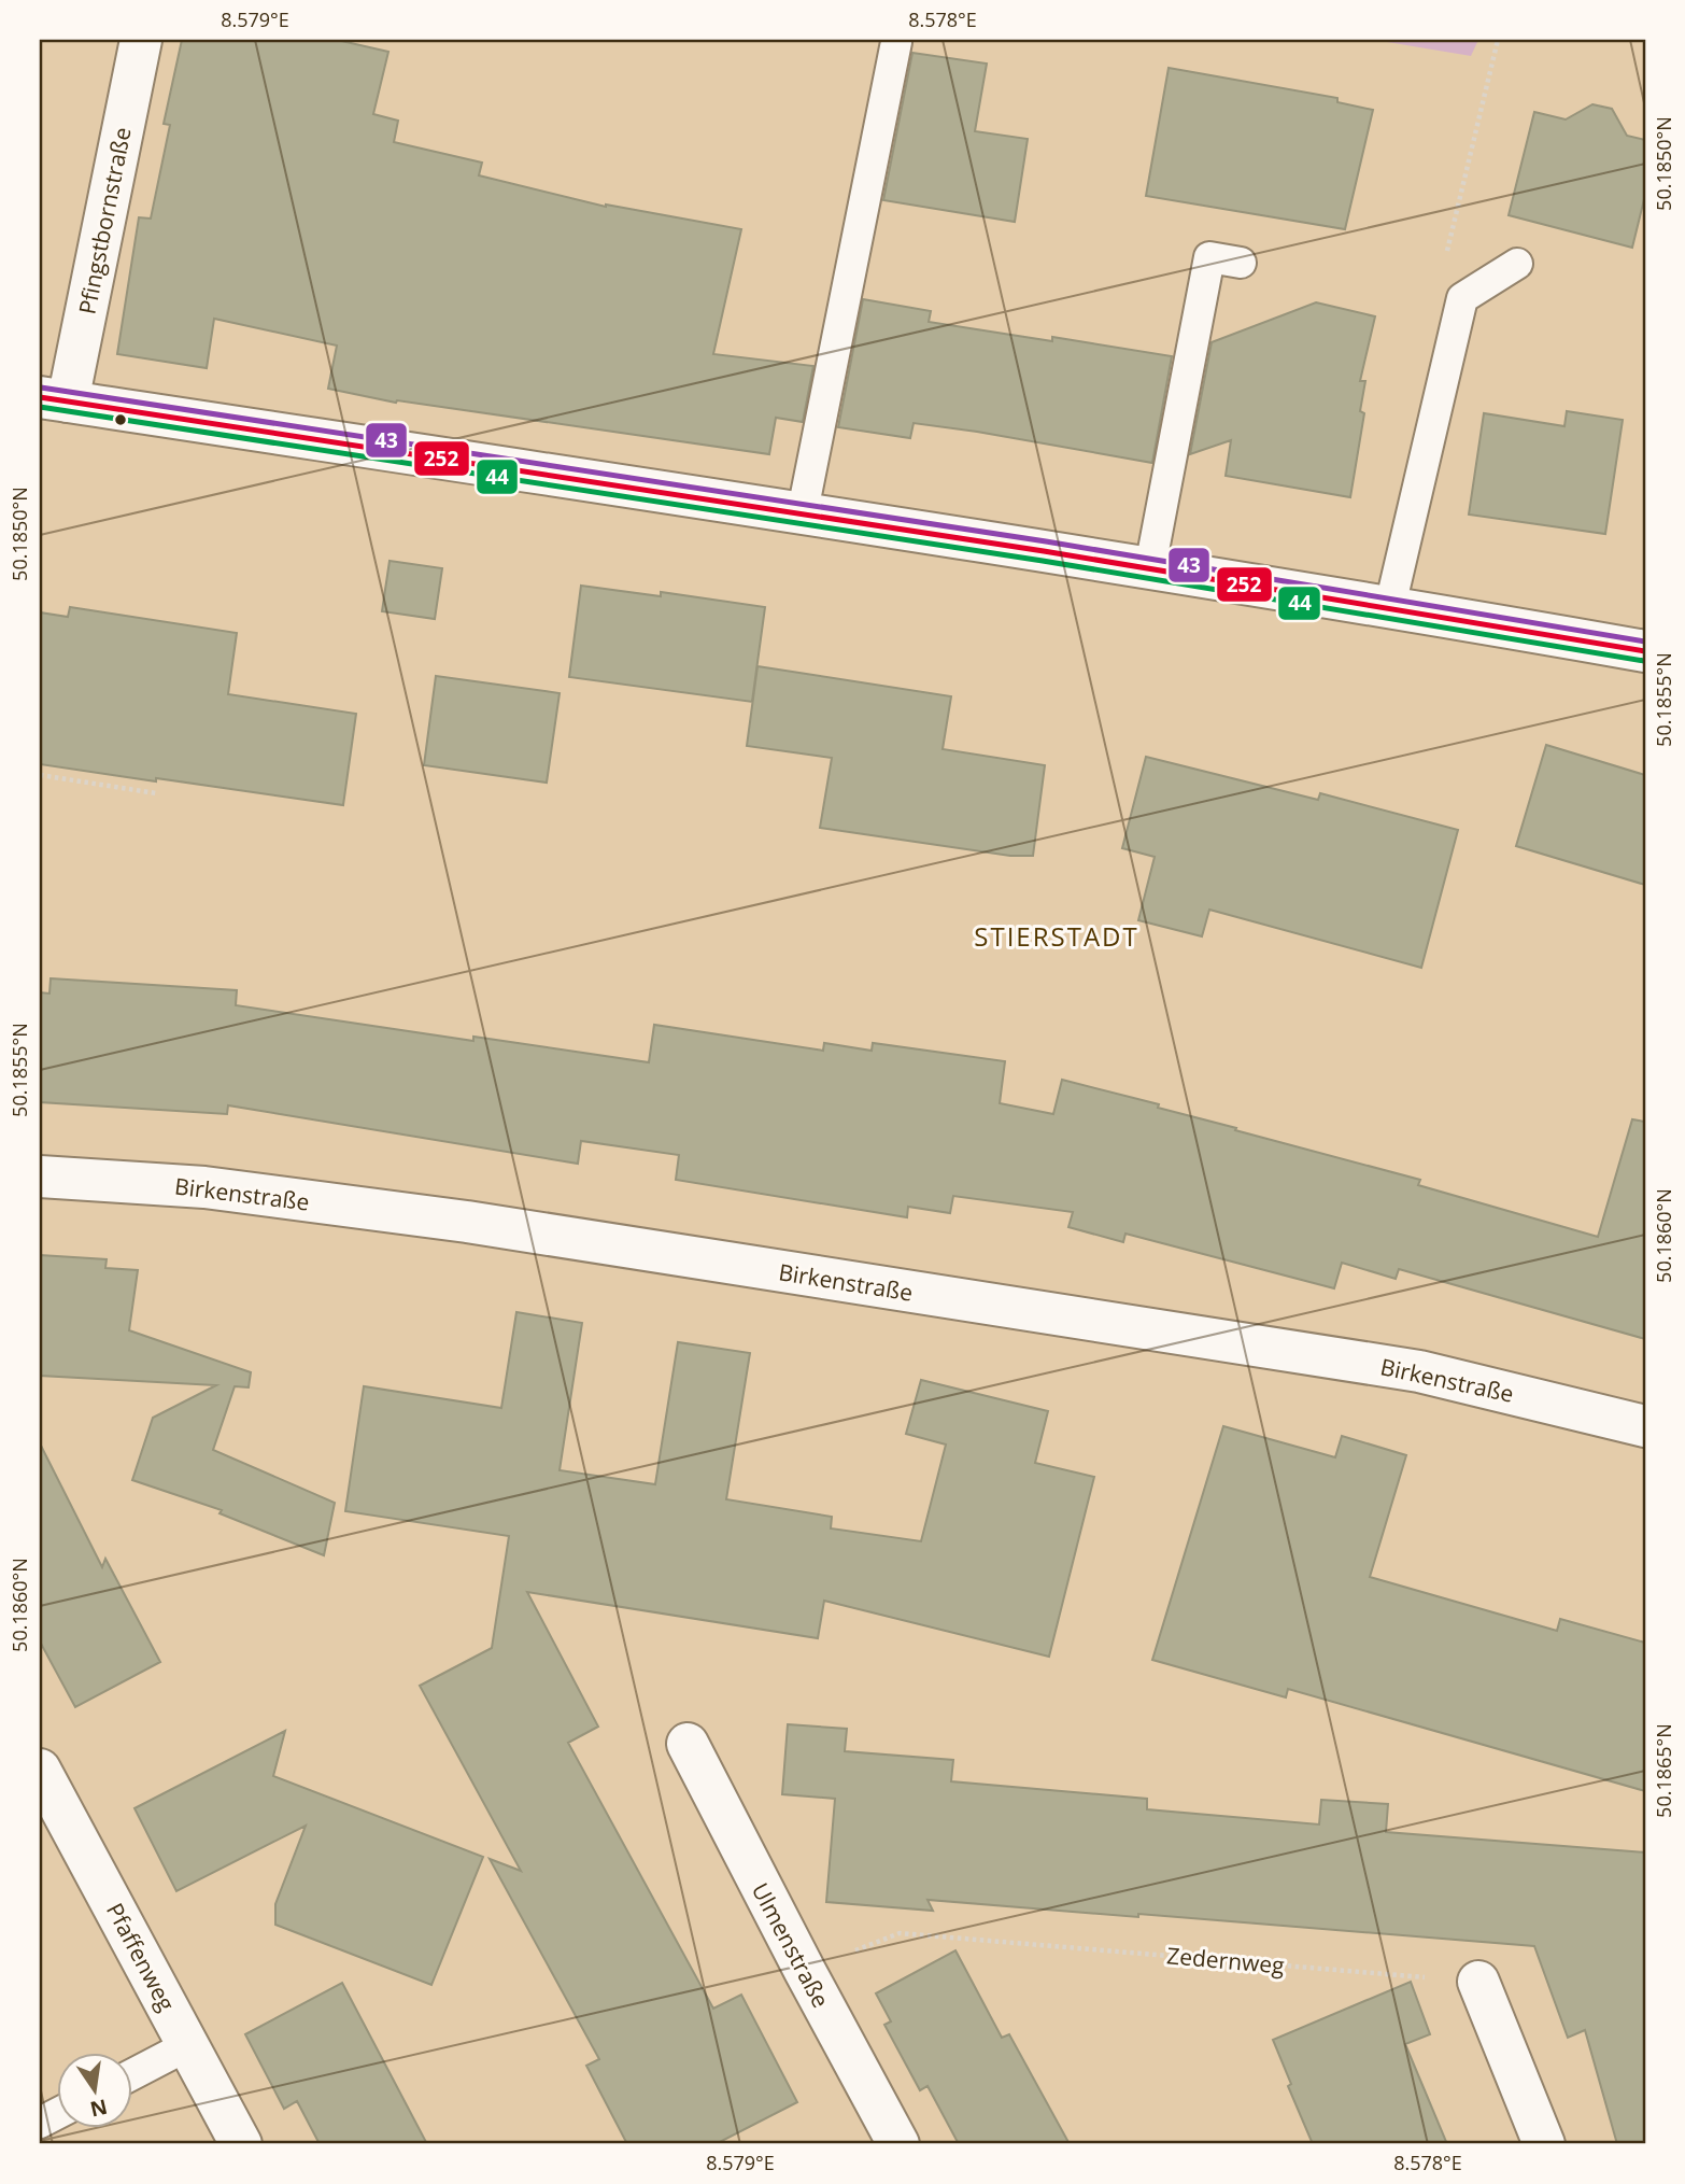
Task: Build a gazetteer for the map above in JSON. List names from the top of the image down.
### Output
{
  "streets": {
    "street": [
      "Pfingstbornstraße",
      "Birkenstraße",
      "Ulmenstraße",
      "Pfaffenweg"
    ],
    "path": ["Zedernweg"]
  },
  "crossings": [
    ["Ulmenstraße", "Zedernweg"]
  ],
  "districts": ["STIERSTADT"],
  "lines": ["transit line 43", "transit line 252", "transit line 44"],
  "north": "bottom",
  "coordinates": [
    "8.579°E",
    "8.578°E",
    "50.1850°N",
    "50.1855°N",
    "50.1860°N",
    "50.1865°N"
  ]
}
